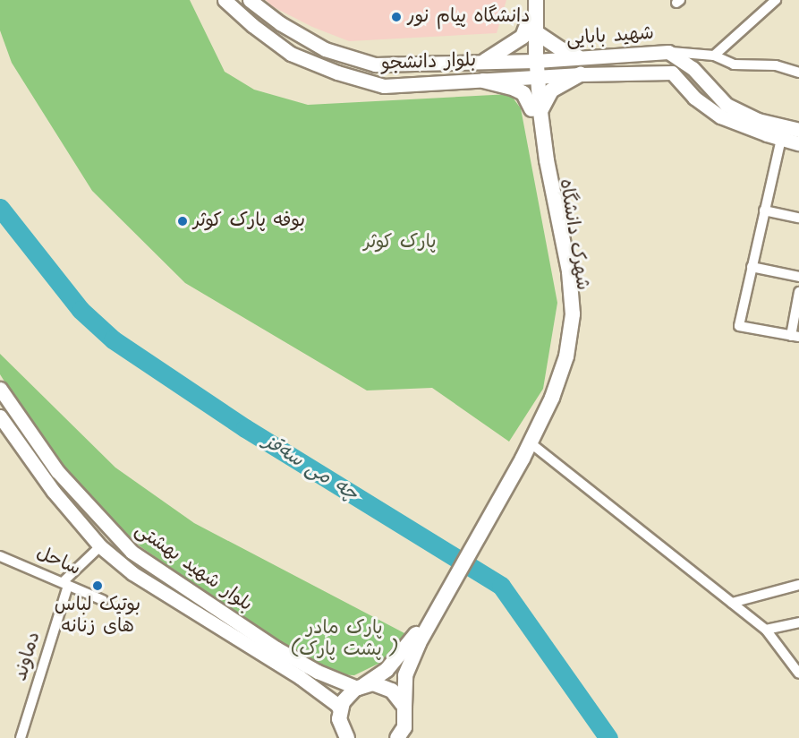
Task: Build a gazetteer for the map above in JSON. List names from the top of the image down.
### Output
{
  "streets": {
    "main road": [
      "شهید بابایی",
      "بلوار دانشجو",
      "شهرک دانشگاه",
      "بلوار شهید بهشتی"
    ],
    "street": ["ساحل", "دماوند"]
  },
  "crossings": [
    ["شهید بابایی", "بلوار دانشجو"],
    ["ساحل", "دماوند"]
  ],
  "water": ["چە می سەقز"],
  "parks": ["پارک کوثر", "پارک مادر (پشت پارک )"],
  "places": ["دانشگاه پیام نور", "بوفه پارک کوثر", "بوتیک لباس های زنانه"]
}
